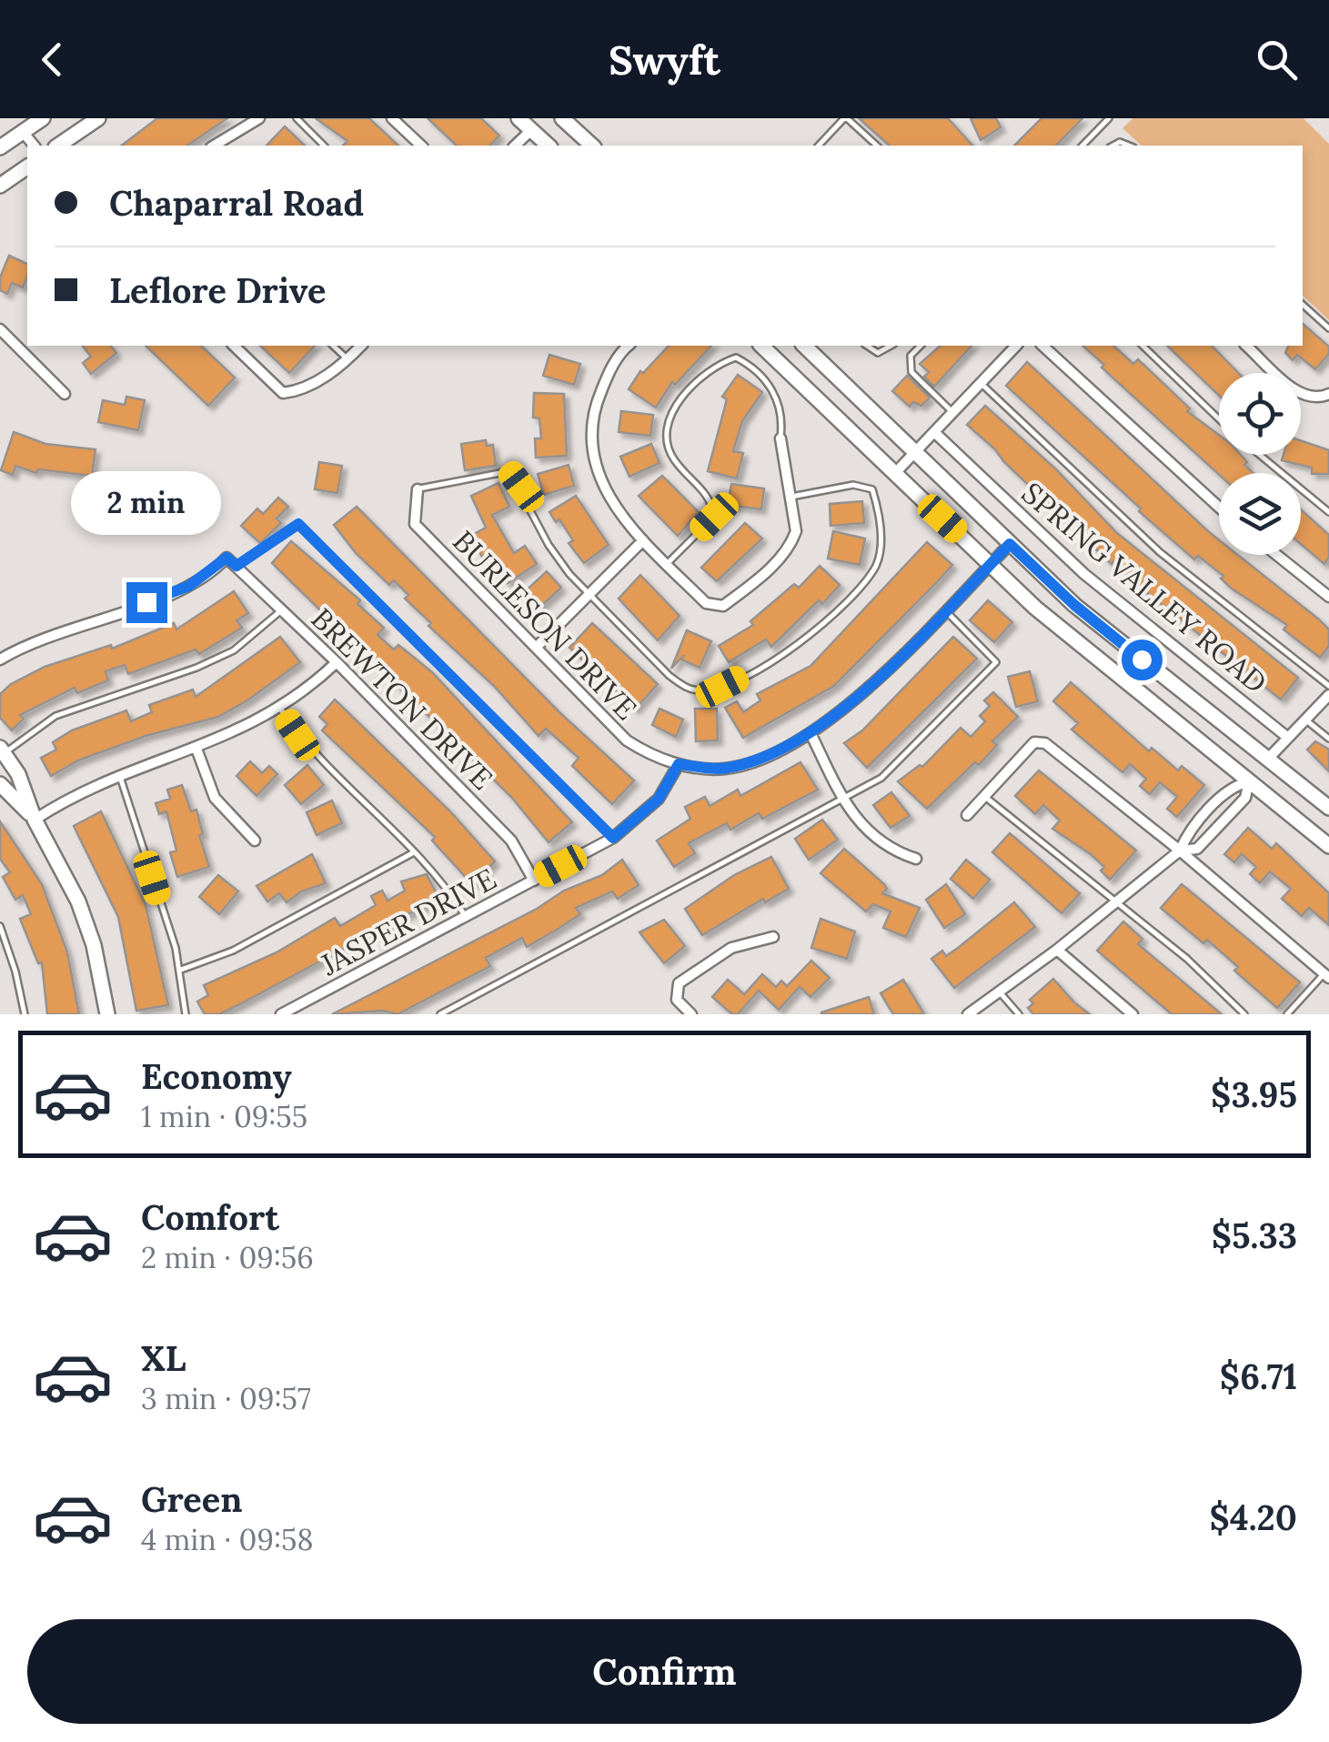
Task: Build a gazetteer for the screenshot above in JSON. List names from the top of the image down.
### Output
{
  "streets": {
    "street": [
      "SPRING VALLEY ROAD",
      "BURLESON DRIVE",
      "BREWTON DRIVE",
      "JASPER DRIVE"
    ]
  },
  "crossings": [
    ["BURLESON DRIVE", "JASPER DRIVE"],
    ["BREWTON DRIVE", "JASPER DRIVE"]
  ],
  "page": {
    "header": "Swyft",
    "banner": ["Chaparral Road", "Leflore Drive"],
    "bubble": "2 min",
    "list": [
      {
        "name": "Economy",
        "note": "1 min · 09:55",
        "value": "$3.95"
      },
      {
        "name": "Comfort",
        "note": "2 min · 09:56",
        "value": "$5.33"
      },
      {
        "name": "XL",
        "note": "3 min · 09:57",
        "value": "$6.71"
      },
      {
        "name": "Green",
        "note": "4 min · 09:58",
        "value": "$4.20"
      }
    ],
    "buttons": "Confirm"
  }
}
